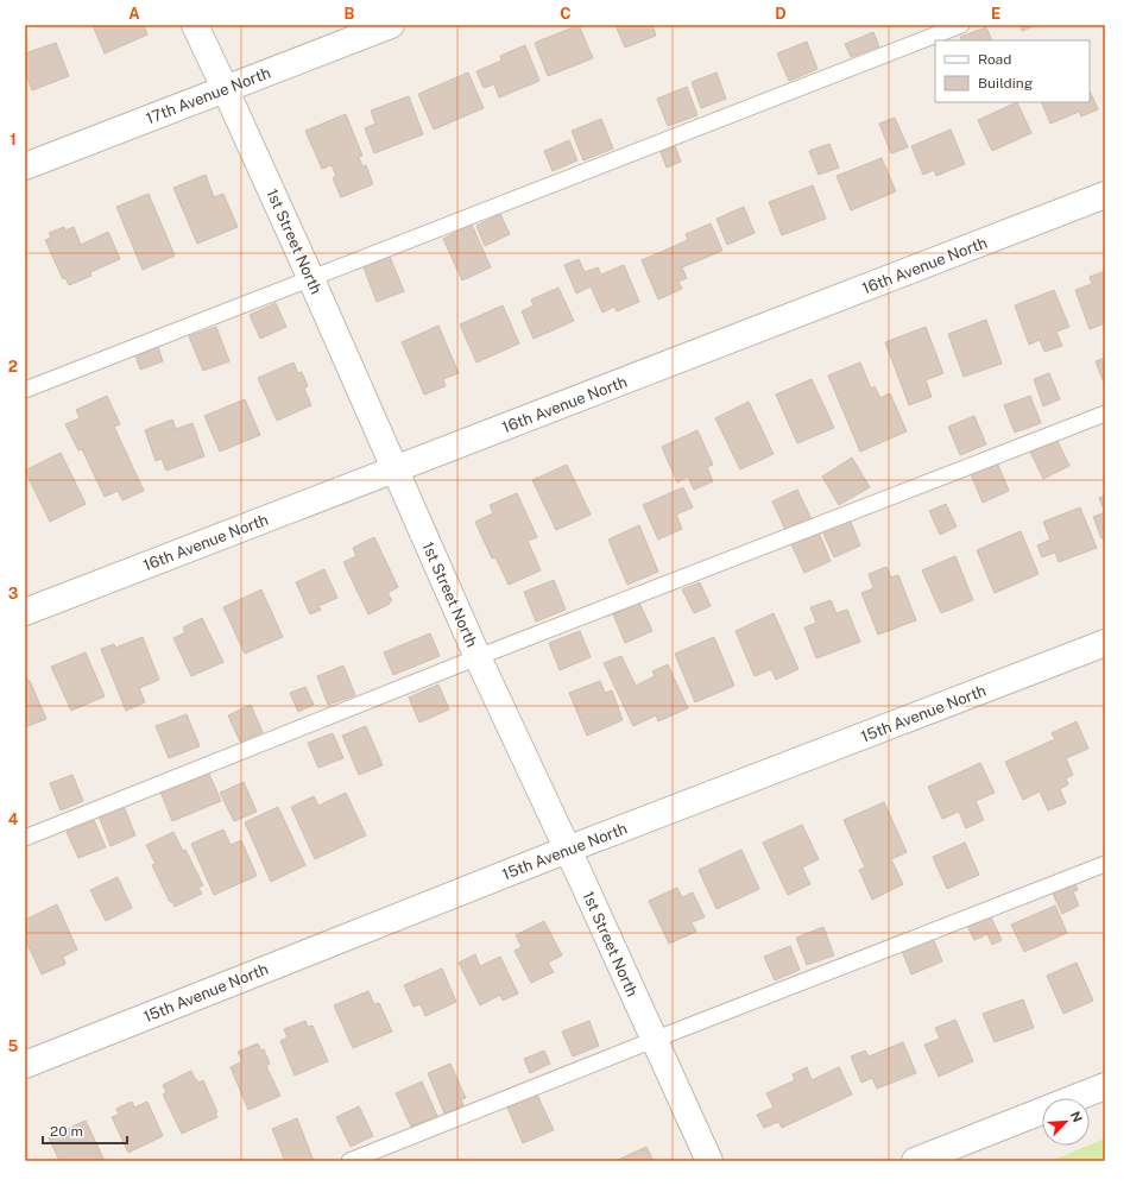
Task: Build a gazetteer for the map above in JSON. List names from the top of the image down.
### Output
{
  "streets": {
    "street": [
      "17th Avenue North",
      "1st Street North",
      "16th Avenue North",
      "15th Avenue North"
    ]
  },
  "crossings": [
    ["17th Avenue North", "1st Street North"],
    ["1st Street North", "16th Avenue North"],
    ["1st Street North", "15th Avenue North"]
  ],
  "legend": ["Road", "Building"],
  "scale_bar": "20 m",
  "north": "top right",
  "grid": {
    "columns": [
      "A",
      "B",
      "C",
      "D",
      "E"
    ],
    "rows": [
      "1",
      "2",
      "3",
      "4",
      "5"
    ]
  }
}
